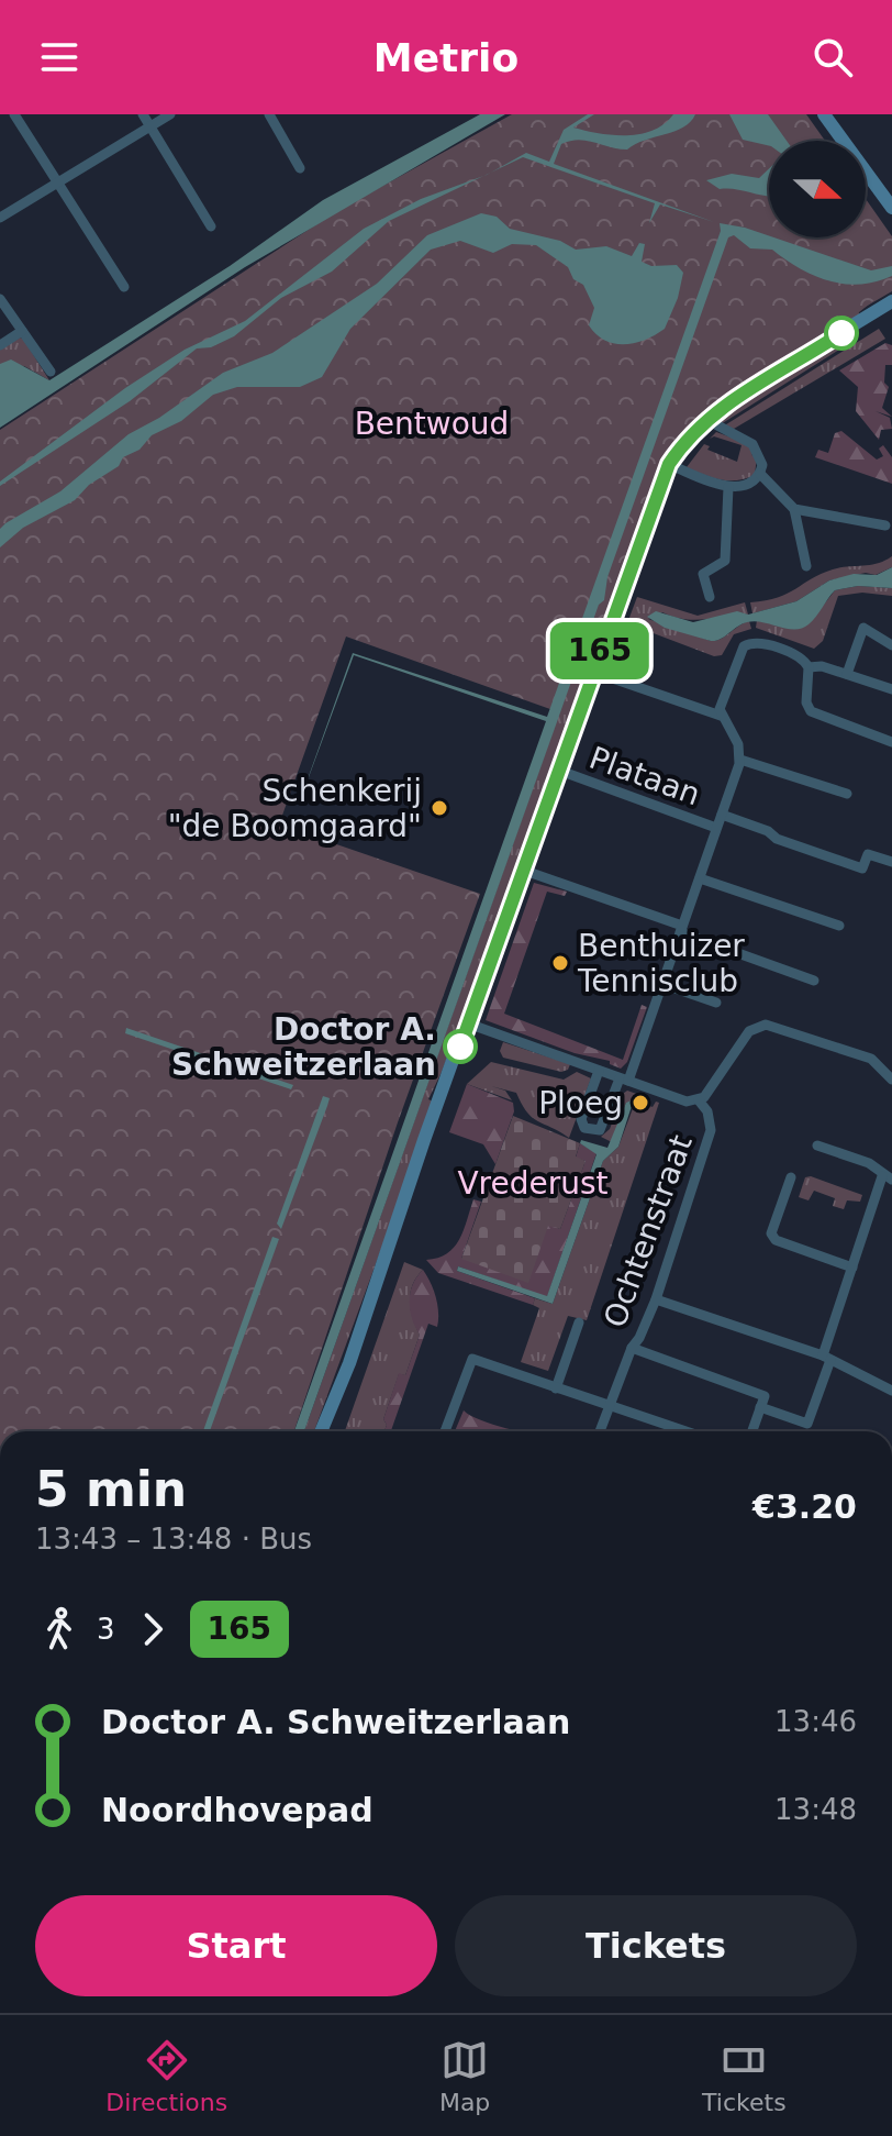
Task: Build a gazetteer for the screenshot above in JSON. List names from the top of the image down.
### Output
{
  "streets": {
    "street": ["Plataan", "Ochtenstraat"]
  },
  "parks": ["Bentwoud", "Vrederust"],
  "places": [
    "Schenkerij \"de Boomgaard\"",
    "Benthuizer Tennisclub",
    "Doctor A. Schweitzerlaan",
    "Ploeg"
  ],
  "lines": ["bus line 165"],
  "north": "right",
  "page": {
    "header": "Metrio",
    "on_map": "165",
    "heading": ["5 min", "13:43 – 13:48 · Bus", "€3.20"],
    "legs": ["3", "165"],
    "list": [
      {
        "name": "Doctor A. Schweitzerlaan",
        "value": "13:46"
      },
      {
        "name": "Noordhovepad",
        "value": "13:48"
      }
    ],
    "buttons": ["Start", "Tickets"],
    "tabs": ["Directions", "Map", "Tickets"]
  }
}
